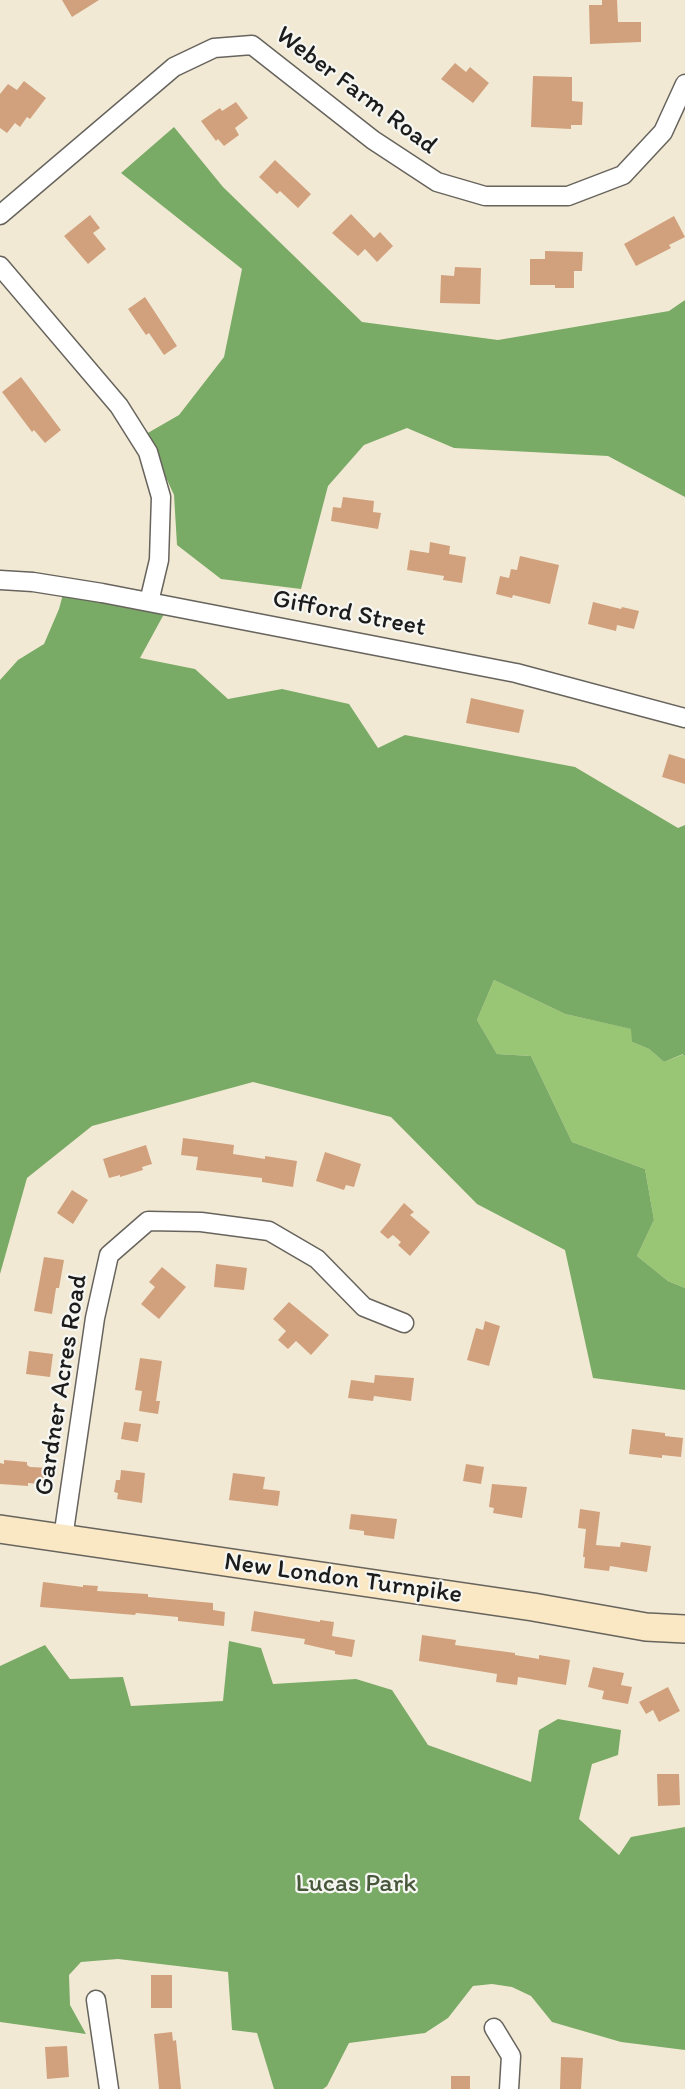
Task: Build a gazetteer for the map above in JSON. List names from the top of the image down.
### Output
{
  "streets": {
    "main road": ["New London Turnpike"],
    "street": ["Weber Farm Road", "Gifford Street", "Gardner Acres Road"]
  },
  "crossings": [
    ["Gardner Acres Road", "New London Turnpike"]
  ],
  "parks": ["Lucas Park"]
}
